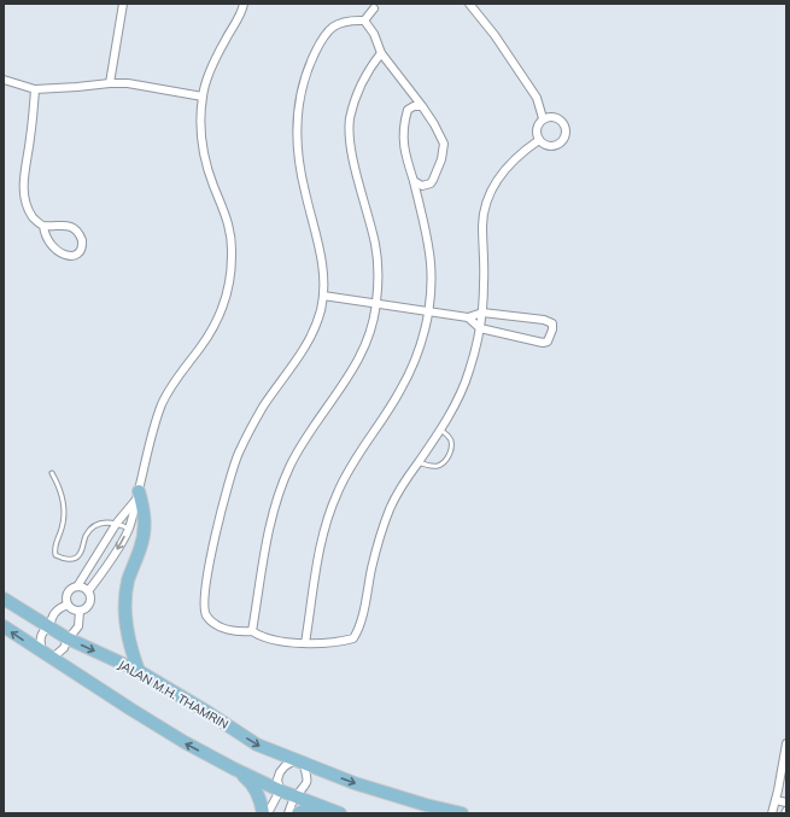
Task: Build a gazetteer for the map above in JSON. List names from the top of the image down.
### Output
{
  "streets": {
    "main road": ["JALAN M.H. THAMRIN"]
  }
}
